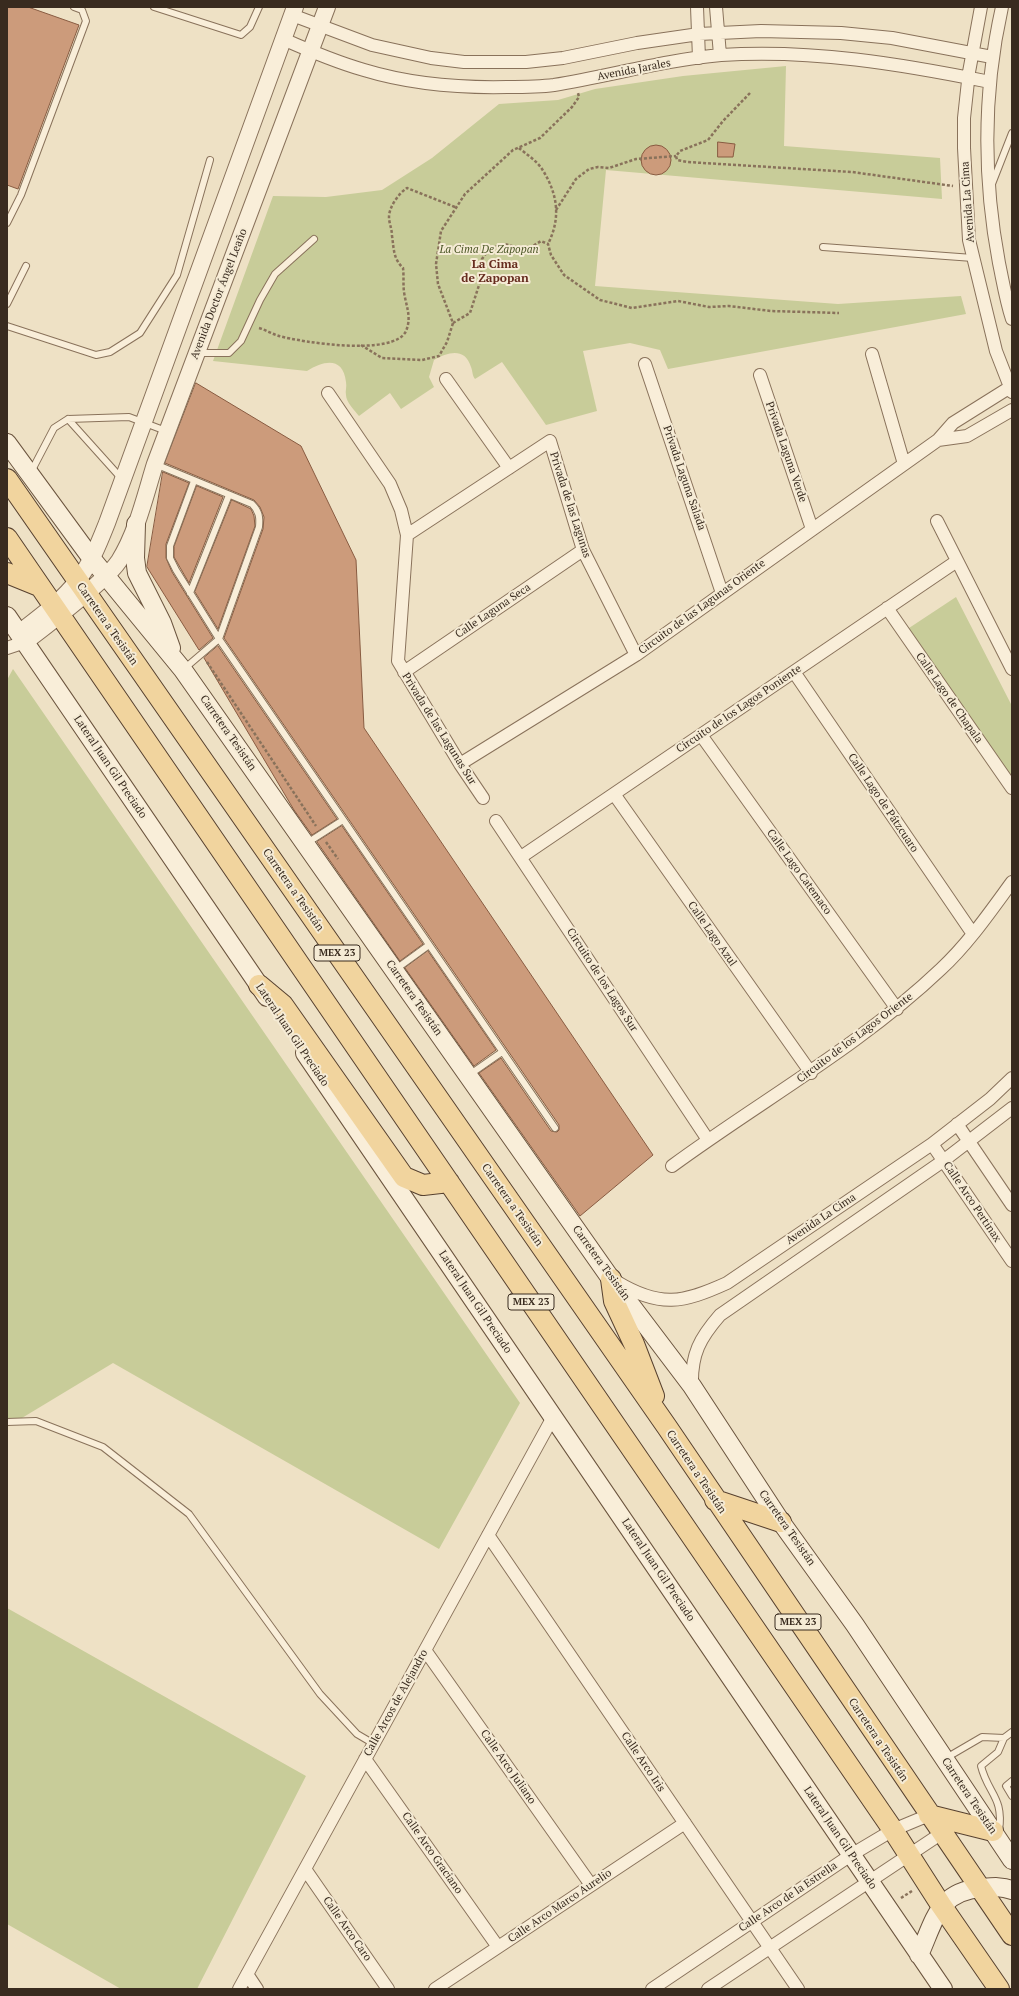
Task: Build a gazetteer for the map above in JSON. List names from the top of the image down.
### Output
{
  "streets": {
    "main road": [
      "Carretera a Tesistán",
      "Carretera Tesistán",
      "Lateral Juan Gil Preciado",
      "MEX 23"
    ],
    "street": [
      "Avenida Jarales",
      "Avenida La Cima",
      "Avenida Doctor Ángel Leaño",
      "Privada Laguna Verde",
      "Privada Laguna Salada",
      "Privada de las Lagunas",
      "Circuito de las Lagunas Oriente",
      "Calle Laguna Seca",
      "Calle Lago de Chapala",
      "Circuito de los Lagos Poniente",
      "Privada de las Lagunas Sur",
      "Calle Lago de Pátzcuaro",
      "Calle Lago Catemaco",
      "Calle Lago Azul",
      "Circuito de los Lagos Sur",
      "Circuito de los Lagos Oriente",
      "Calle Arco Pertinax",
      "Calle Arcos de Alejandro",
      "Calle Arco Iris",
      "Calle Arco Juliano",
      "Calle Arco Graciano",
      "Calle Arco de la Estrella",
      "Calle Arco Marco Aurelio",
      "Calle Arco Caro"
    ]
  },
  "crossings": [
    ["Avenida Jarales", "Avenida La Cima"],
    ["Avenida Jarales", "Avenida Doctor Ángel Leaño"],
    ["Avenida La Cima", "Circuito de las Lagunas Oriente"],
    ["Avenida La Cima", "Carretera Tesistán"],
    ["Avenida La Cima", "Calle Arco Pertinax"],
    ["Avenida Doctor Ángel Leaño", "Carretera a Tesistán"],
    ["Privada Laguna Verde", "Circuito de las Lagunas Oriente"],
    ["Privada Laguna Salada", "Circuito de las Lagunas Oriente"],
    ["Privada de las Lagunas", "Circuito de las Lagunas Oriente"],
    ["Privada de las Lagunas", "Calle Laguna Seca"],
    ["Circuito de las Lagunas Oriente", "Privada de las Lagunas Sur"],
    ["Calle Laguna Seca", "Privada de las Lagunas Sur"],
    ["Carretera a Tesistán", "Calle Arco de la Estrella"],
    ["Calle Lago de Chapala", "Circuito de los Lagos Poniente"],
    ["Circuito de los Lagos Poniente", "Calle Lago de Pátzcuaro"],
    ["Circuito de los Lagos Poniente", "Calle Lago Catemaco"],
    ["Circuito de los Lagos Poniente", "Calle Lago Azul"],
    ["Circuito de los Lagos Poniente", "Circuito de los Lagos Sur"],
    ["Lateral Juan Gil Preciado", "Calle Arcos de Alejandro"],
    ["Lateral Juan Gil Preciado", "Calle Arco de la Estrella"],
    ["Calle Lago de Pátzcuaro", "Circuito de los Lagos Oriente"],
    ["Calle Lago Catemaco", "Circuito de los Lagos Oriente"],
    ["Calle Lago Azul", "Circuito de los Lagos Oriente"],
    ["MEX 23", "Calle Arco de la Estrella"],
    ["Circuito de los Lagos Sur", "Circuito de los Lagos Oriente"],
    ["Calle Arcos de Alejandro", "Calle Arco Iris"],
    ["Calle Arcos de Alejandro", "Calle Arco Juliano"],
    ["Calle Arcos de Alejandro", "Calle Arco Graciano"],
    ["Calle Arcos de Alejandro", "Calle Arco Caro"],
    ["Calle Arco Iris", "Calle Arco de la Estrella"],
    ["Calle Arco Iris", "Calle Arco Marco Aurelio"],
    ["Calle Arco Juliano", "Calle Arco Marco Aurelio"],
    ["Calle Arco Graciano", "Calle Arco Marco Aurelio"]
  ],
  "districts": ["La Cima de Zapopan"],
  "parks": ["La Cima De Zapopan"]
}
